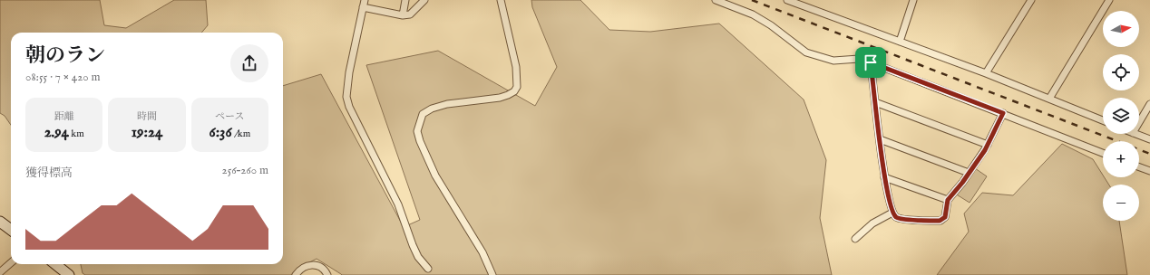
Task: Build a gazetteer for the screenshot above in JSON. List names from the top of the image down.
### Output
{
  "north": "right",
  "page": {
    "map_buttons": ["+", "−"],
    "heading": ["朝のラン", "08:55 · 7 × 420 m"],
    "stats": [
      ["距離", "2.94 km"],
      ["時間", "19:24"],
      ["ペース", "6:36 /km"]
    ],
    "chart": ["獲得標高", "256–260 m"]
  }
}
